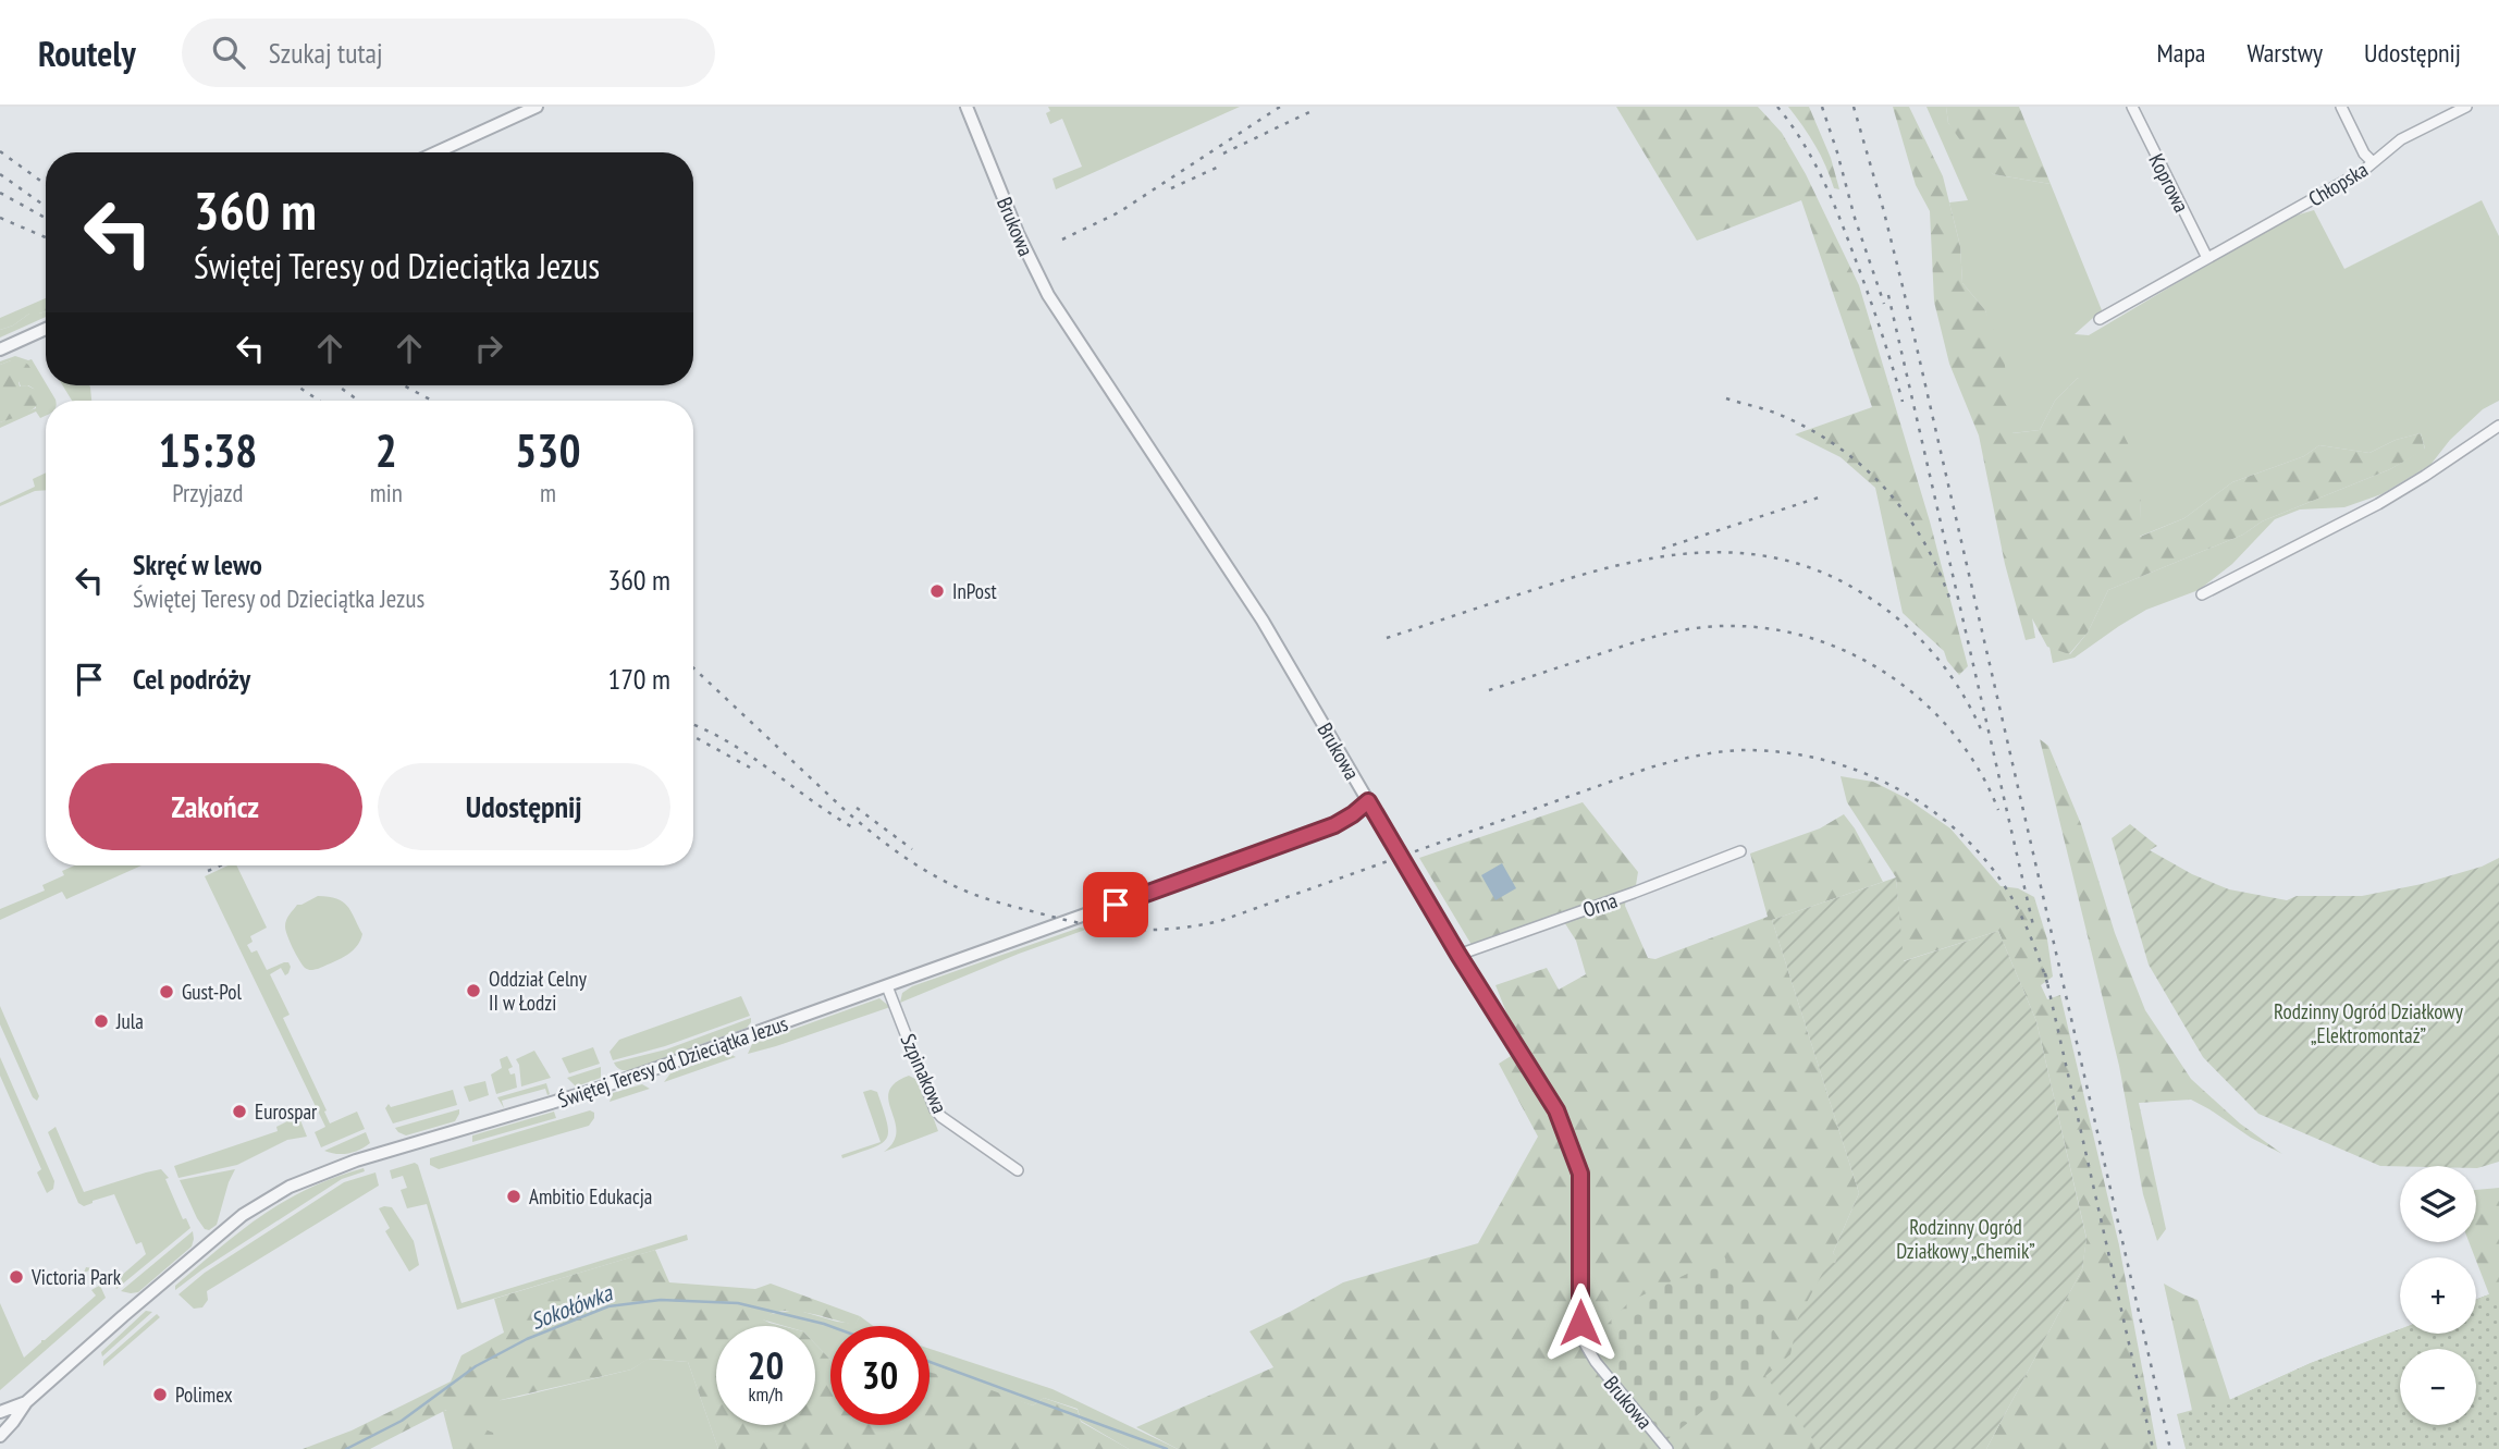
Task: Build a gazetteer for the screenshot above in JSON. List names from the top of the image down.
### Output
{
  "streets": {
    "street": [
      "Koprowa",
      "Chłopska",
      "Brukowa",
      "Orna",
      "Świętej Teresy od Dzieciątka Jezus",
      "Szpinakowa"
    ]
  },
  "crossings": [
    ["Koprowa", "Chłopska"],
    ["Brukowa", "Orna"],
    ["Brukowa", "Świętej Teresy od Dzieciątka Jezus"],
    ["Świętej Teresy od Dzieciątka Jezus", "Szpinakowa"]
  ],
  "water": ["Sokołówka"],
  "parks": ["Rodzinny Ogród Działkowy „Elektromontaż”", "Rodzinny Ogród Działkowy „Chemik”"],
  "places": [
    "InPost",
    "Oddział Celny II w Łodzi",
    "Gust-Pol",
    "Jula",
    "Eurospar",
    "Ambitio Edukacja",
    "Victoria Park",
    "Polimex"
  ],
  "page": {
    "header": "Routely",
    "search": "Szukaj tutaj",
    "nav": ["Mapa", "Warstwy", "Udostępnij"],
    "turn": ["360 m", "Świętej Teresy od Dzieciątka Jezus"],
    "eta": [
      "15:38",
      "Przyjazd",
      "2",
      "min",
      "530",
      "m"
    ],
    "list": [
      {
        "name": "Skręć w lewo",
        "note": "Świętej Teresy od Dzieciątka Jezus",
        "value": "360 m"
      },
      {
        "name": "Cel podróży",
        "value": "170 m"
      }
    ],
    "buttons": ["Zakończ", "Udostępnij"],
    "map_buttons": ["+", "−"],
    "speed": "20 km/h",
    "limit": "30"
  }
}
